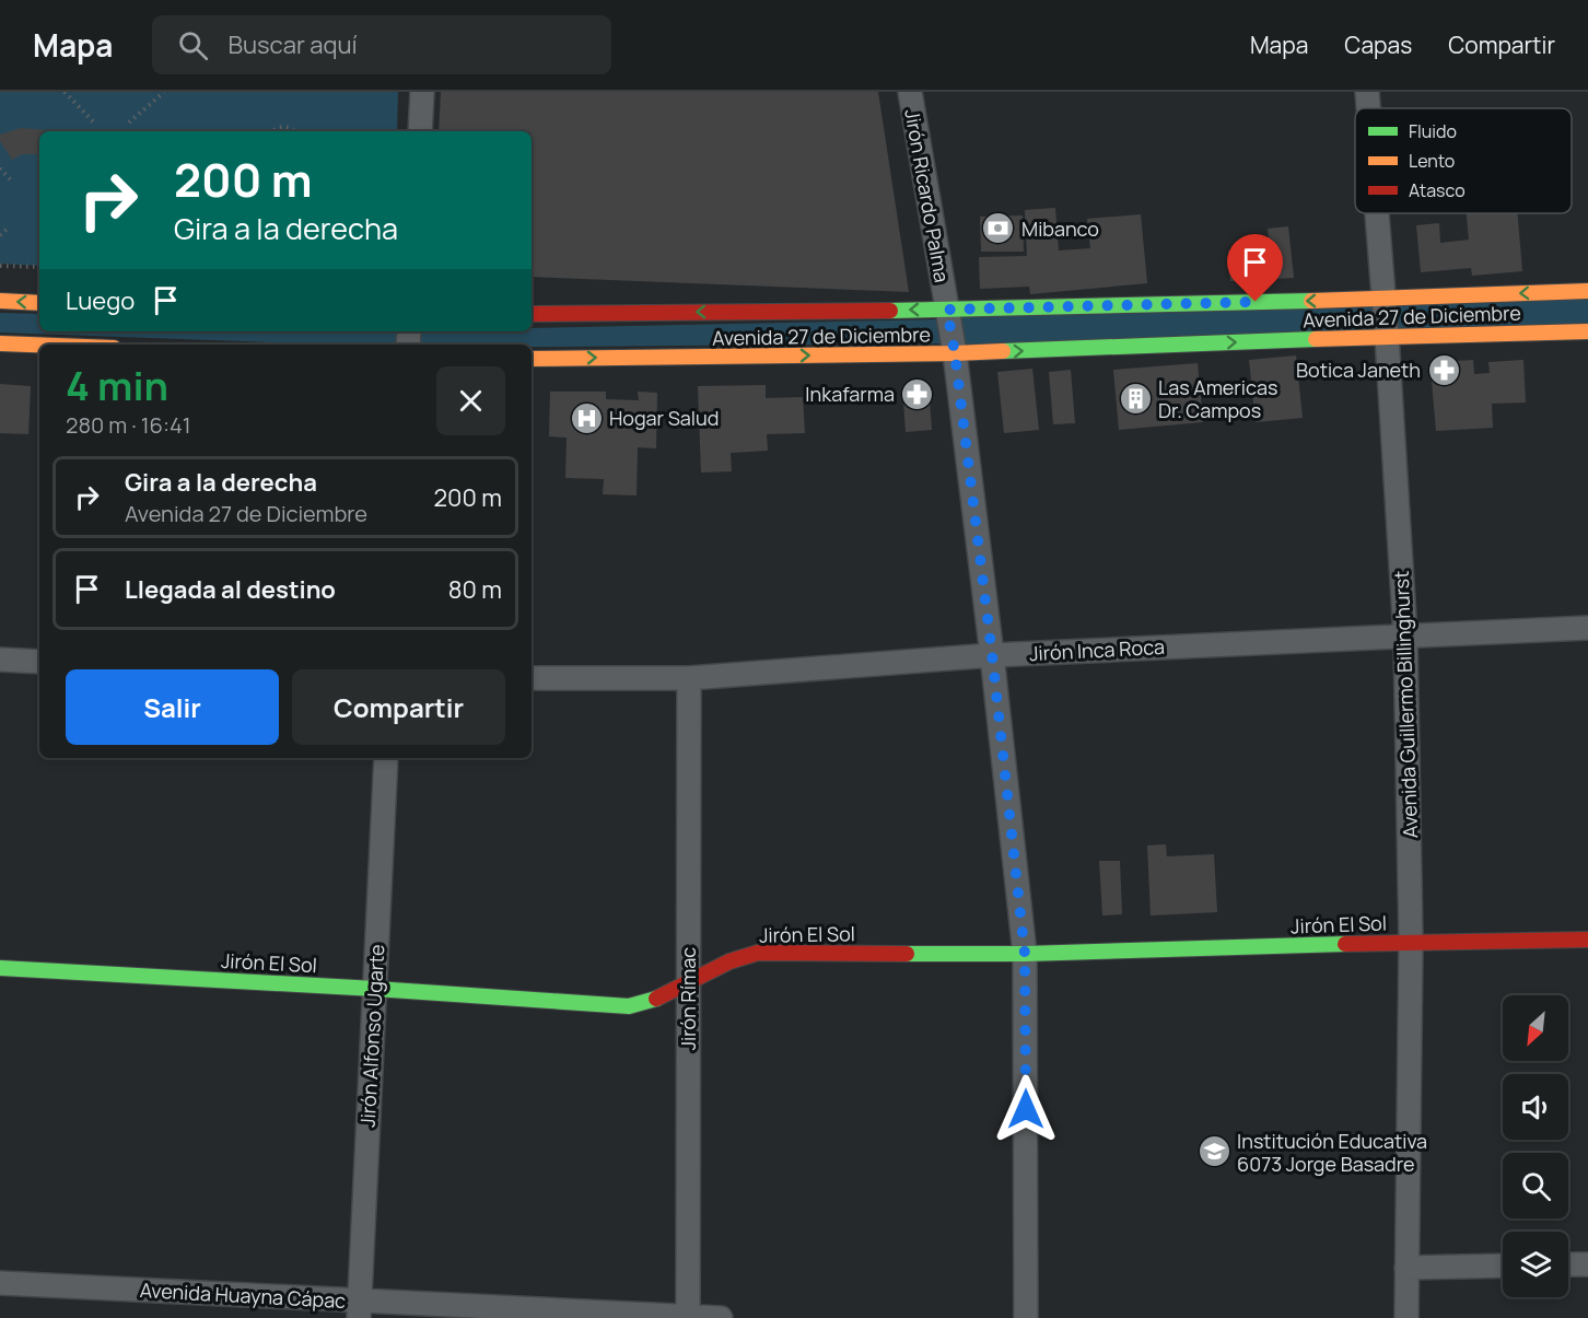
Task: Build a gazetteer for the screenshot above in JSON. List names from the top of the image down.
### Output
{
  "streets": {
    "street": [
      "Jirón Ricardo Palma",
      "Avenida 27 de Diciembre",
      "Jirón Inca Roca",
      "Avenida Guillermo Billinghurst",
      "Jirón El Sol",
      "Jirón Rímac",
      "Jirón Alfonso Ugarte",
      "Avenida Huayna Cápac"
    ]
  },
  "crossings": [
    ["Jirón Ricardo Palma", "Avenida 27 de Diciembre"],
    ["Jirón Ricardo Palma", "Jirón Inca Roca"],
    ["Jirón Ricardo Palma", "Jirón El Sol"],
    ["Avenida 27 de Diciembre", "Avenida Guillermo Billinghurst"],
    ["Jirón Inca Roca", "Avenida Guillermo Billinghurst"],
    ["Jirón Inca Roca", "Jirón Rímac"],
    ["Avenida Guillermo Billinghurst", "Jirón El Sol"],
    ["Jirón El Sol", "Jirón Rímac"],
    ["Jirón El Sol", "Jirón Alfonso Ugarte"],
    ["Jirón Rímac", "Avenida Huayna Cápac"],
    ["Jirón Alfonso Ugarte", "Avenida Huayna Cápac"]
  ],
  "places": {
    "bank": ["Mibanco"],
    "pharmacy": ["Botica Janeth", "Inkafarma"],
    "building": ["Las Americas Dr. Campos"],
    "hospital": ["Hogar Salud"],
    "school or university": ["Institución Educativa 6073 Jorge Basadre"]
  },
  "legend": ["Fluido", "Lento", "Atasco"],
  "north": "bottom left",
  "page": {
    "header": "Mapa",
    "search": "Buscar aquí",
    "nav": ["Mapa", "Capas", "Compartir"],
    "turn": ["200 m", "Gira a la derecha"],
    "then": "Luego",
    "heading": ["4 min", "280 m · 16:41"],
    "list": [
      {
        "name": "Gira a la derecha",
        "note": "Avenida 27 de Diciembre",
        "value": "200 m"
      },
      {
        "name": "Llegada al destino",
        "value": "80 m"
      }
    ],
    "buttons": ["Salir", "Compartir"]
  }
}
